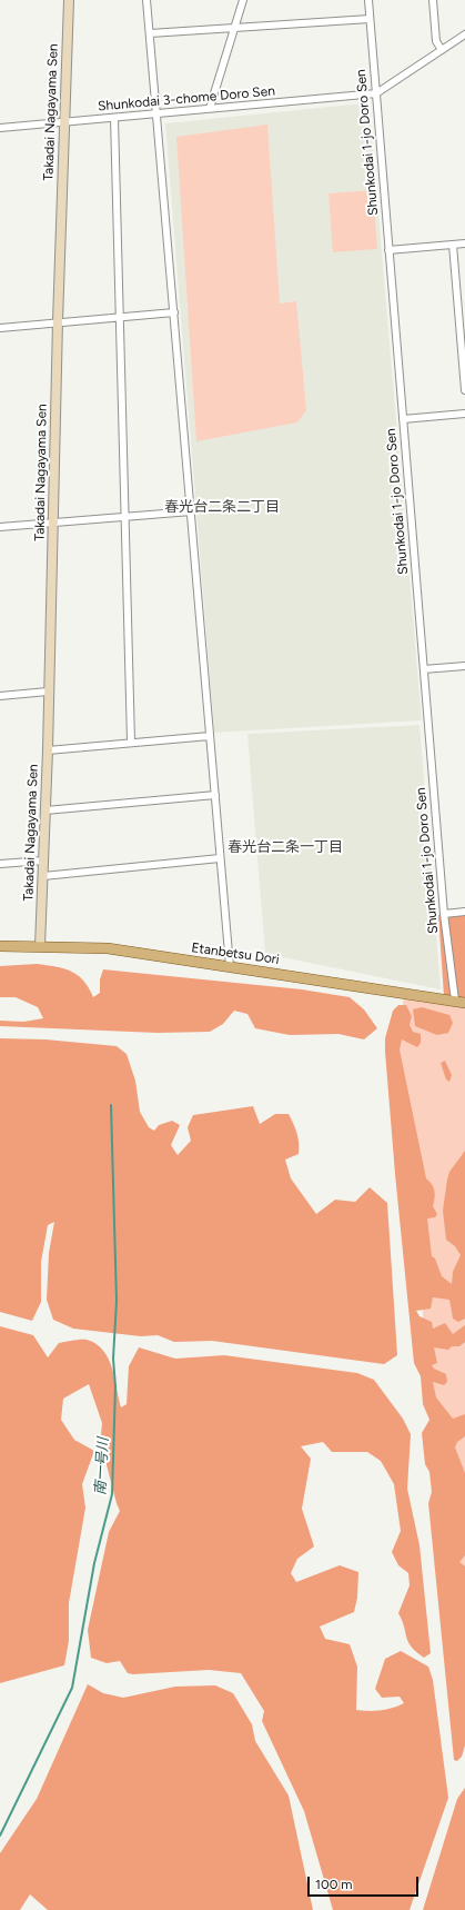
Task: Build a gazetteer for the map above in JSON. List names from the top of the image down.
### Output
{
  "streets": {
    "main road": ["Etanbetsu Dori"],
    "street": ["Shunkodai 3-chome Doro Sen", "Takadai Nagayama Sen", "Shunkodai 1-jo Doro Sen"]
  },
  "crossings": [
    ["Shunkodai 3-chome Doro Sen", "Takadai Nagayama Sen"],
    ["Shunkodai 3-chome Doro Sen", "Shunkodai 1-jo Doro Sen"],
    ["Takadai Nagayama Sen", "Etanbetsu Dori"],
    ["Shunkodai 1-jo Doro Sen", "Etanbetsu Dori"]
  ],
  "districts": ["春光台二条二丁目", "春光台二条一丁目"],
  "water": ["南一号川"],
  "scale_bar": "100 m"
}
